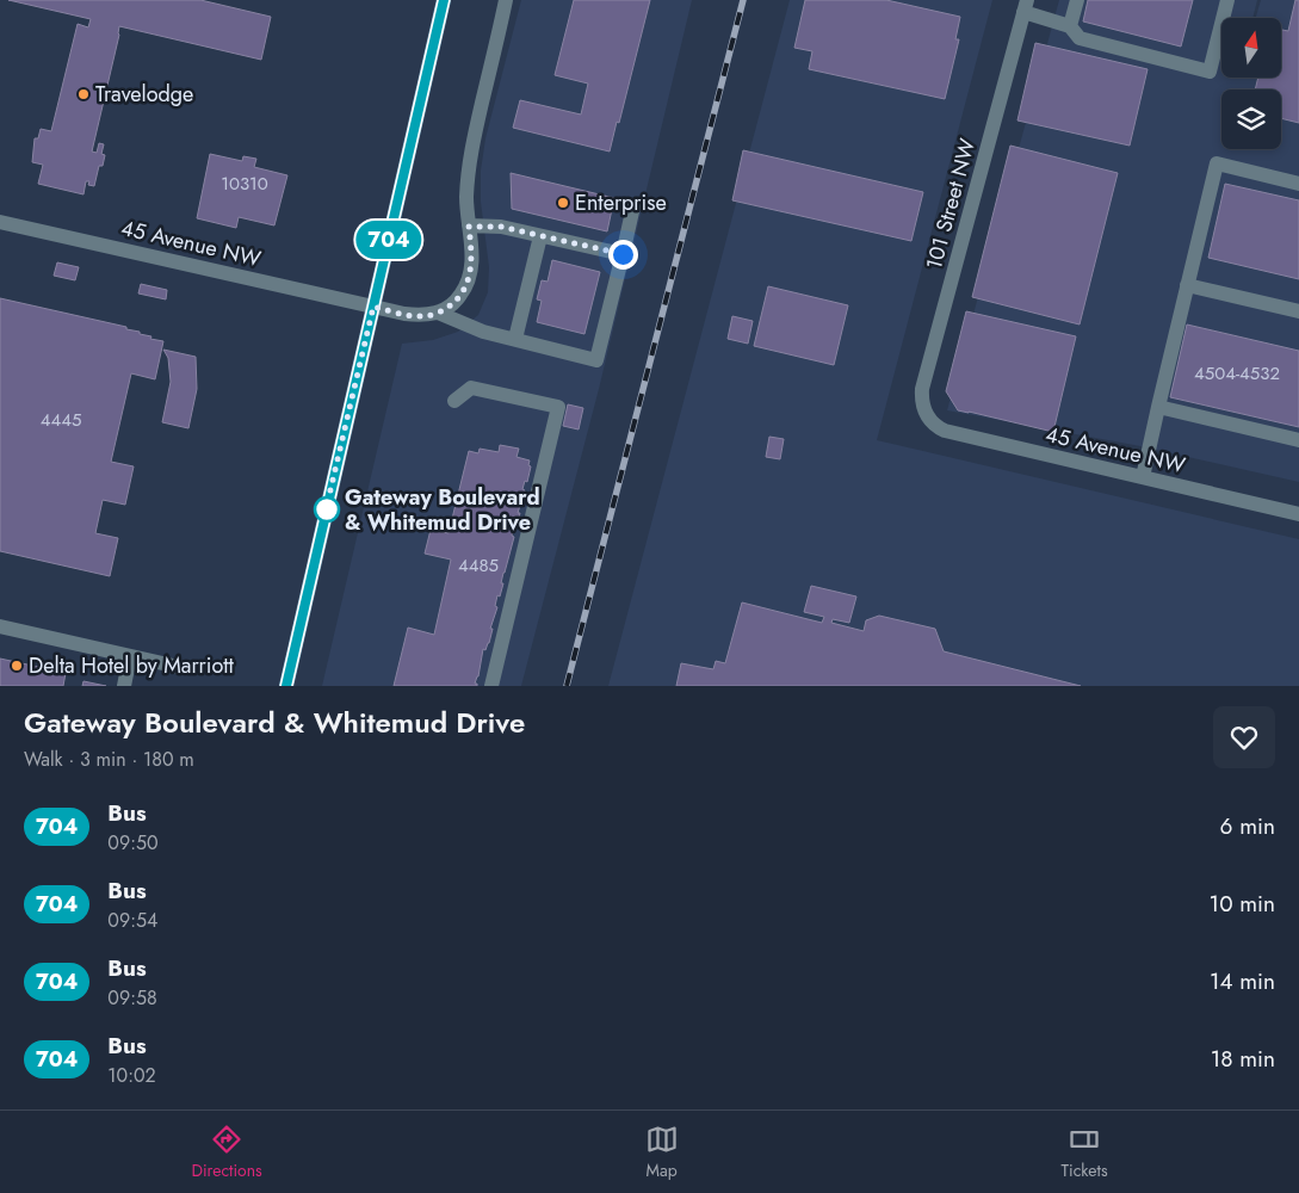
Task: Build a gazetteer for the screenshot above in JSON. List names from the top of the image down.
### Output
{
  "streets": {
    "street": ["101 Street NW", "45 Avenue NW"]
  },
  "crossings": [
    ["101 Street NW", "45 Avenue NW"]
  ],
  "places": [
    "Travelodge",
    "Enterprise",
    "Gateway Boulevard & Whitemud Drive",
    "Delta Hotel by Marriott"
  ],
  "lines": ["bus line 704"],
  "house_numbers": [
    "10310",
    "4504-4532",
    "4445",
    "4485"
  ],
  "north": "top",
  "page": {
    "on_map": "704",
    "heading": ["Gateway Boulevard & Whitemud Drive", "Walk · 3 min · 180 m"],
    "list": [
      {
        "mark": "704",
        "name": "Bus",
        "note": "09:50",
        "value": "6 min"
      },
      {
        "mark": "704",
        "name": "Bus",
        "note": "09:54",
        "value": "10 min"
      },
      {
        "mark": "704",
        "name": "Bus",
        "note": "09:58",
        "value": "14 min"
      },
      {
        "mark": "704",
        "name": "Bus",
        "note": "10:02",
        "value": "18 min"
      }
    ],
    "tabs": ["Directions", "Map", "Tickets"]
  }
}
